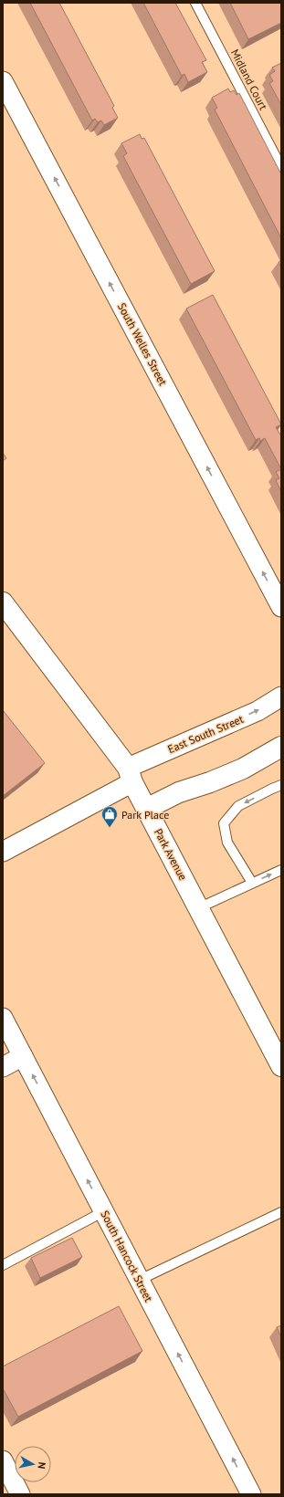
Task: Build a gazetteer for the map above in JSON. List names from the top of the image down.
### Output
{
  "streets": {
    "main road": ["Park Avenue"],
    "street": ["South Welles Street", "East South Street", "South Hancock Street"],
    "lane": ["Midland Court"]
  },
  "crossings": [
    ["East South Street", "Park Avenue"]
  ],
  "one_way": ["South Welles Street", "East South Street", "South Hancock Street"],
  "places": {
    "shop": ["Park Place"]
  },
  "north": "right"
}
